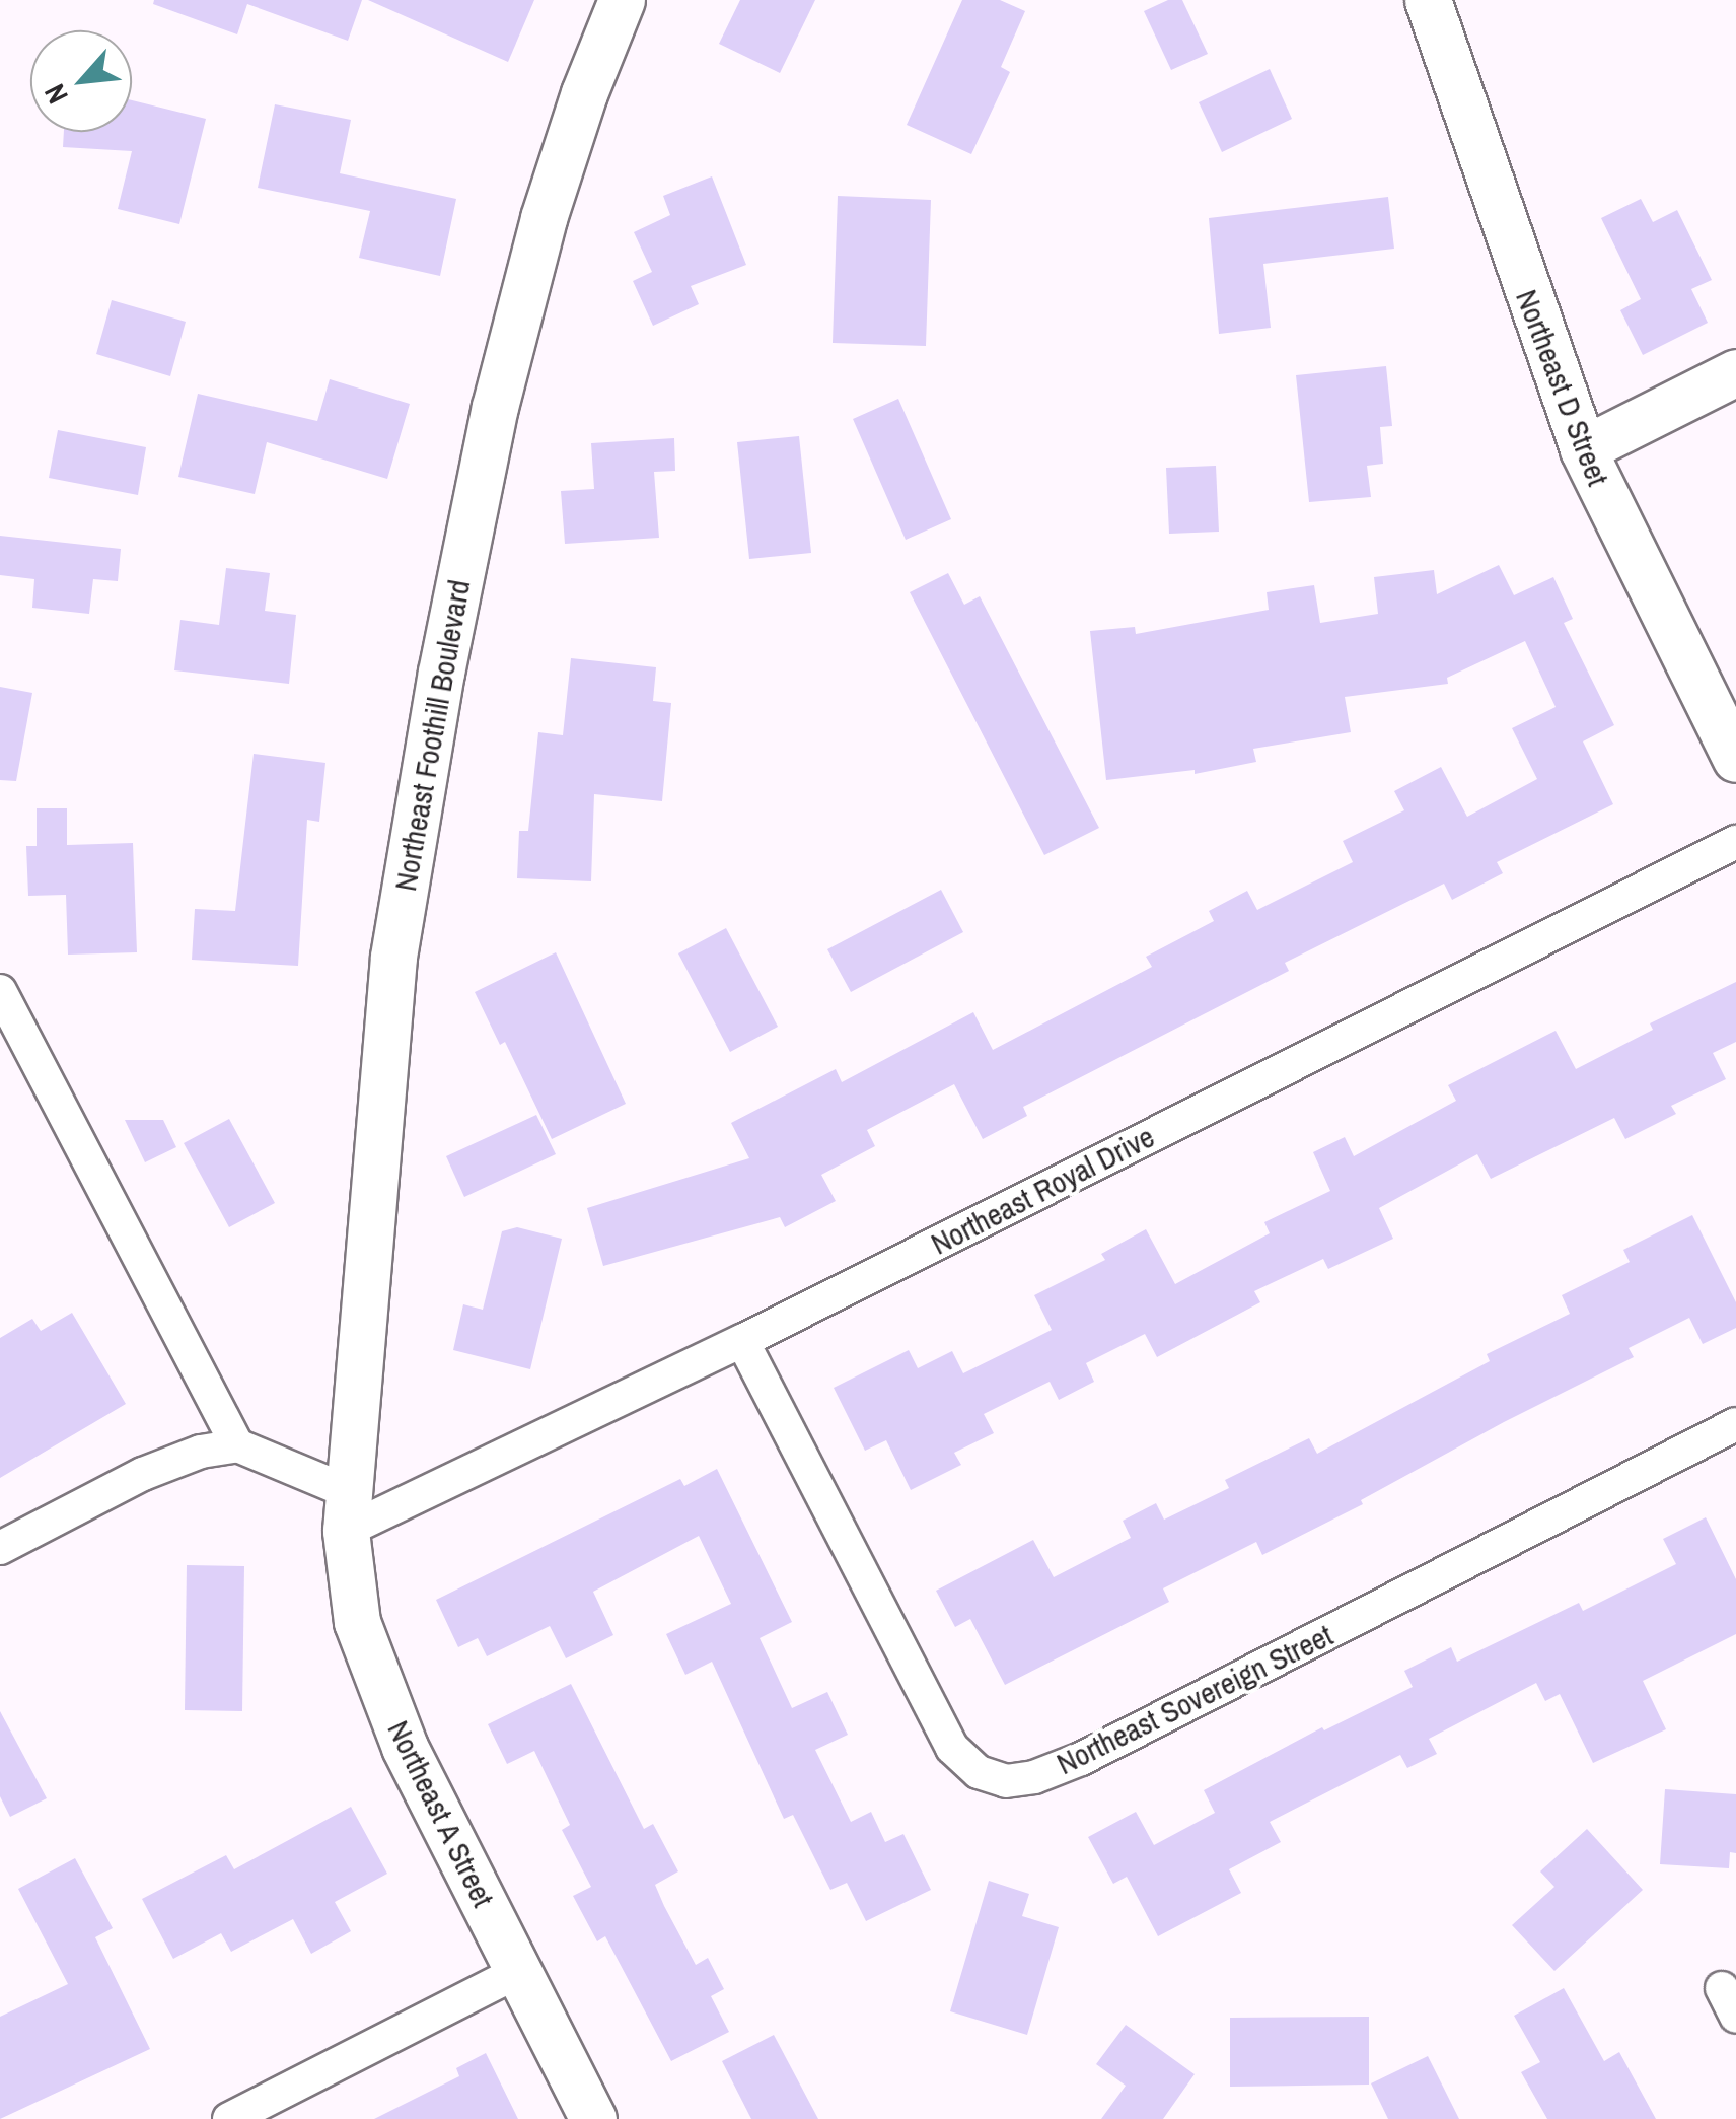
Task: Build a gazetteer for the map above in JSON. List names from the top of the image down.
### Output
{
  "streets": {
    "street": [
      "Northeast D Street",
      "Northeast Foothill Boulevard",
      "Northeast Royal Drive",
      "Northeast Sovereign Street",
      "Northeast A Street"
    ]
  },
  "crossings": [
    ["Northeast Foothill Boulevard", "Northeast Royal Drive"],
    ["Northeast Foothill Boulevard", "Northeast A Street"],
    ["Northeast Royal Drive", "Northeast Sovereign Street"],
    ["Northeast Royal Drive", "Northeast A Street"]
  ],
  "north": "bottom left"
}
